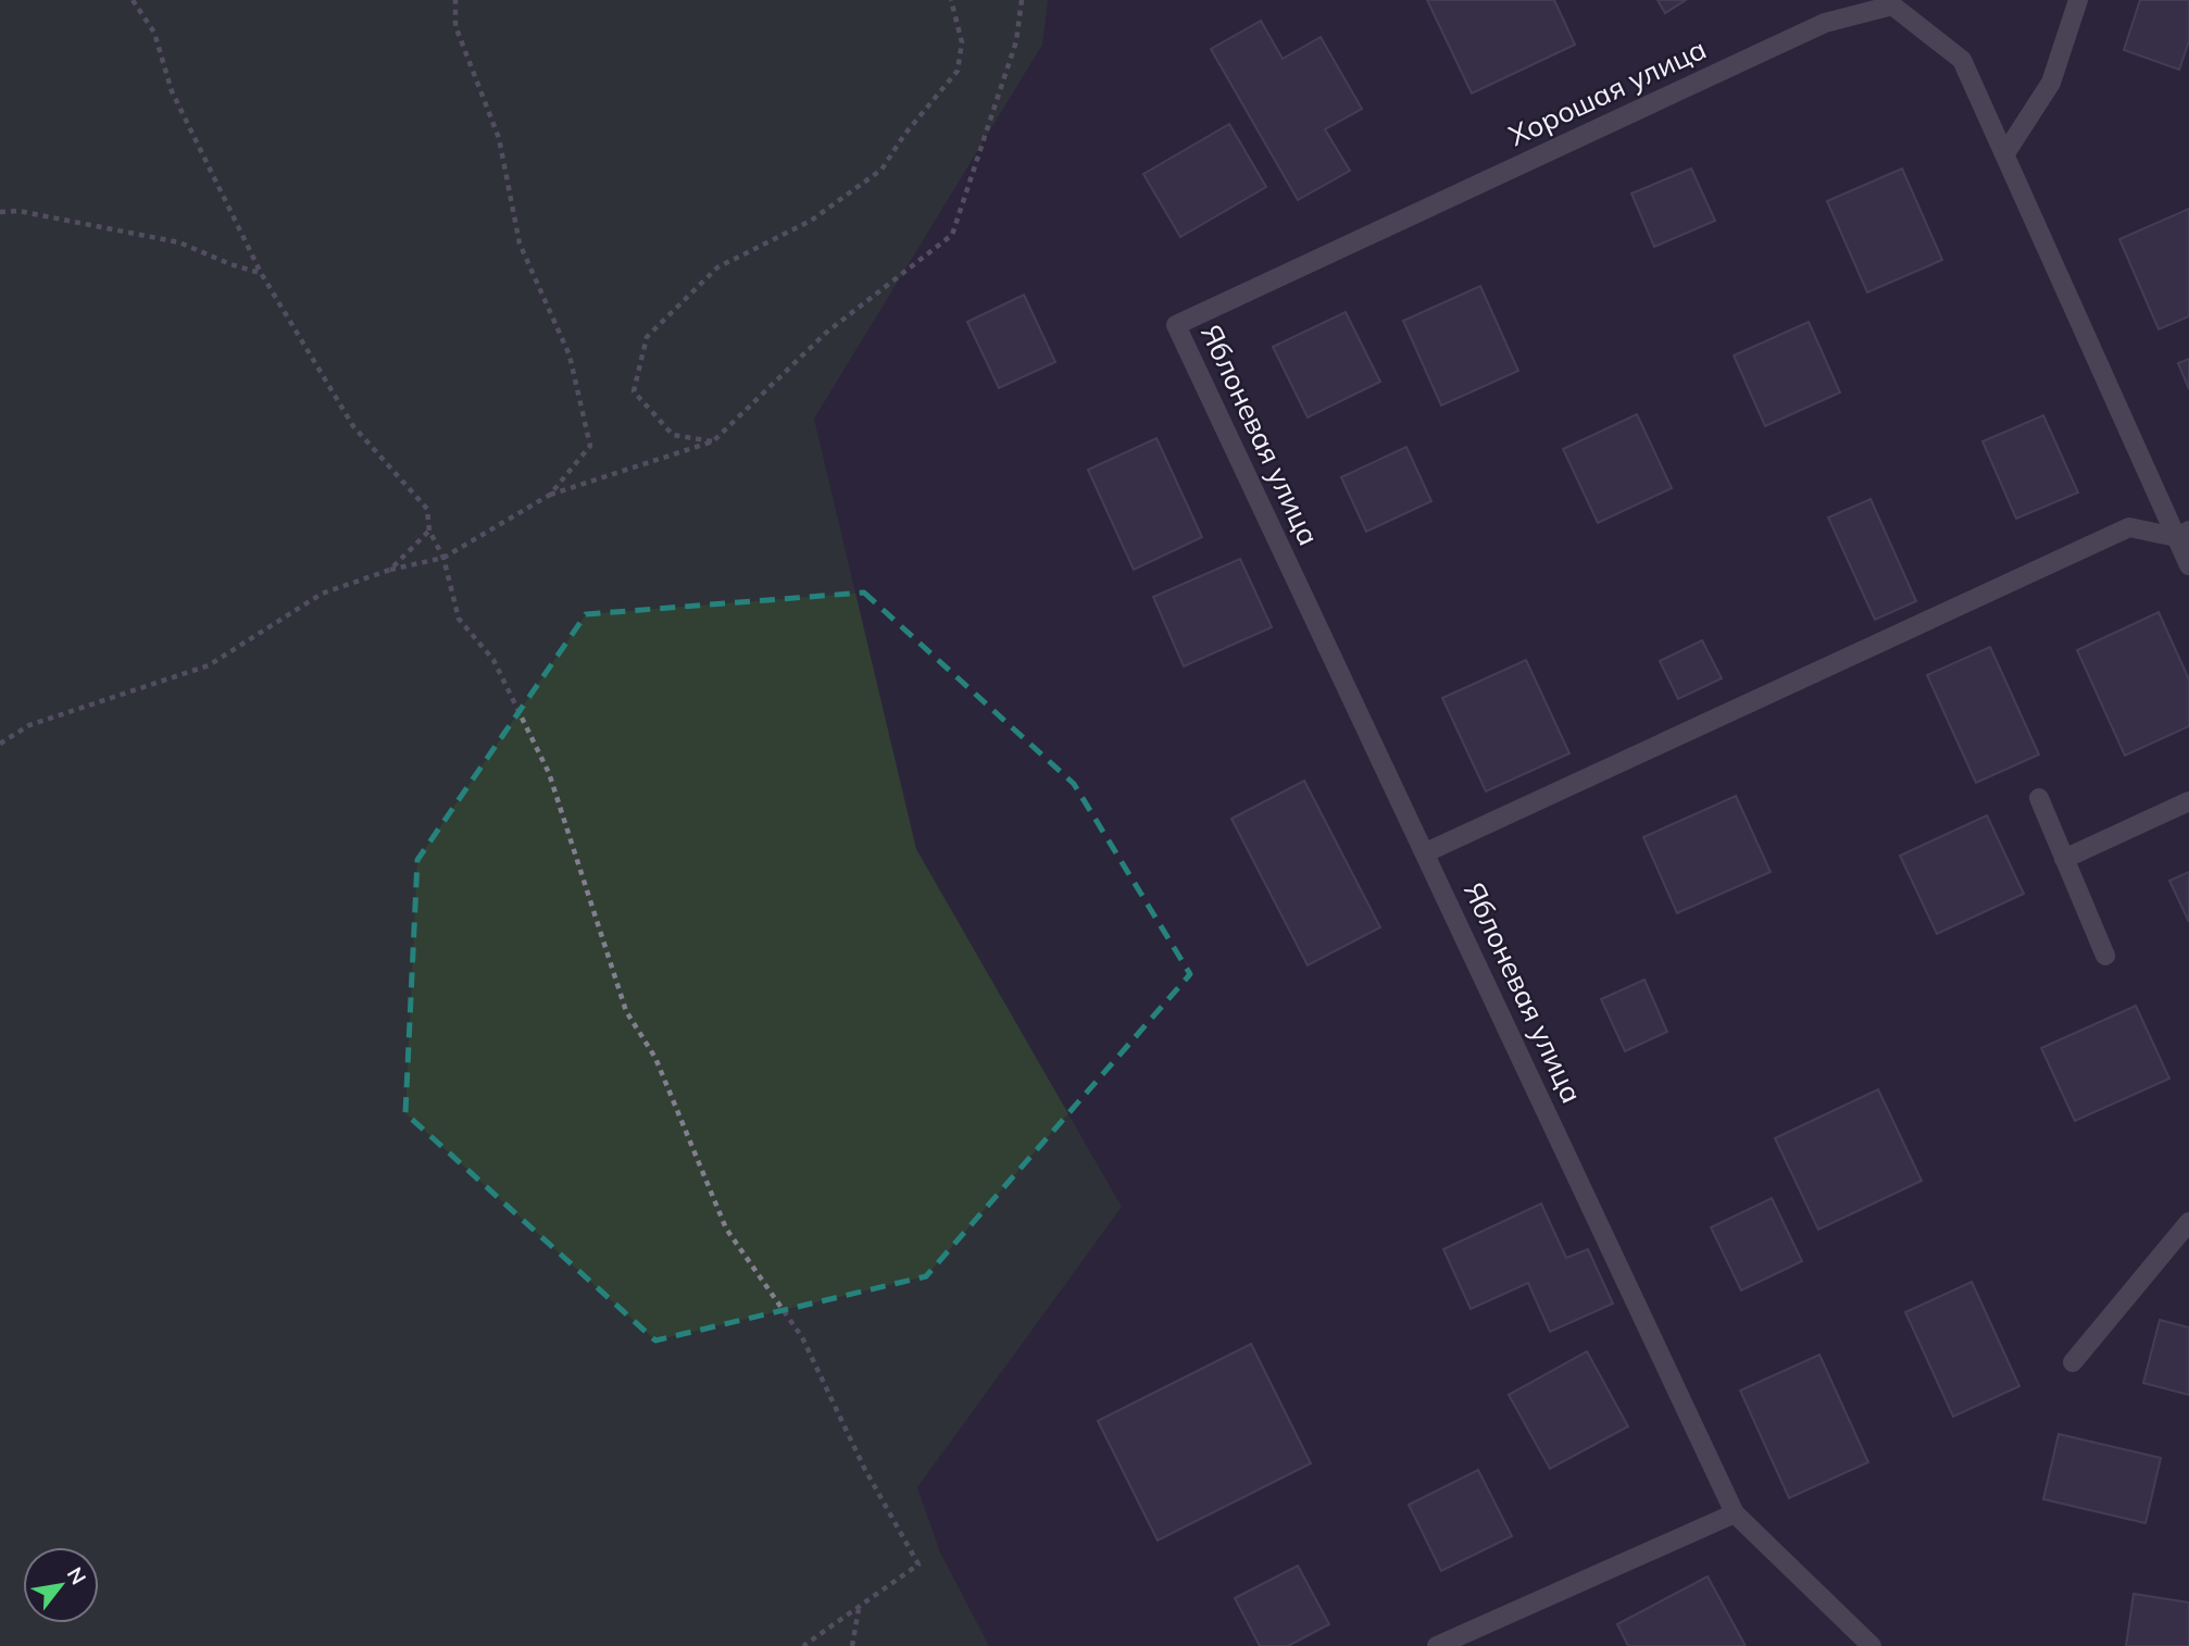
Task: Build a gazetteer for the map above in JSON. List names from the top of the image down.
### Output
{
  "streets": {
    "street": ["Хорошая улица", "Яблоневая улица"]
  },
  "crossings": [
    ["Хорошая улица", "Яблоневая улица"]
  ],
  "north": "top right"
}
